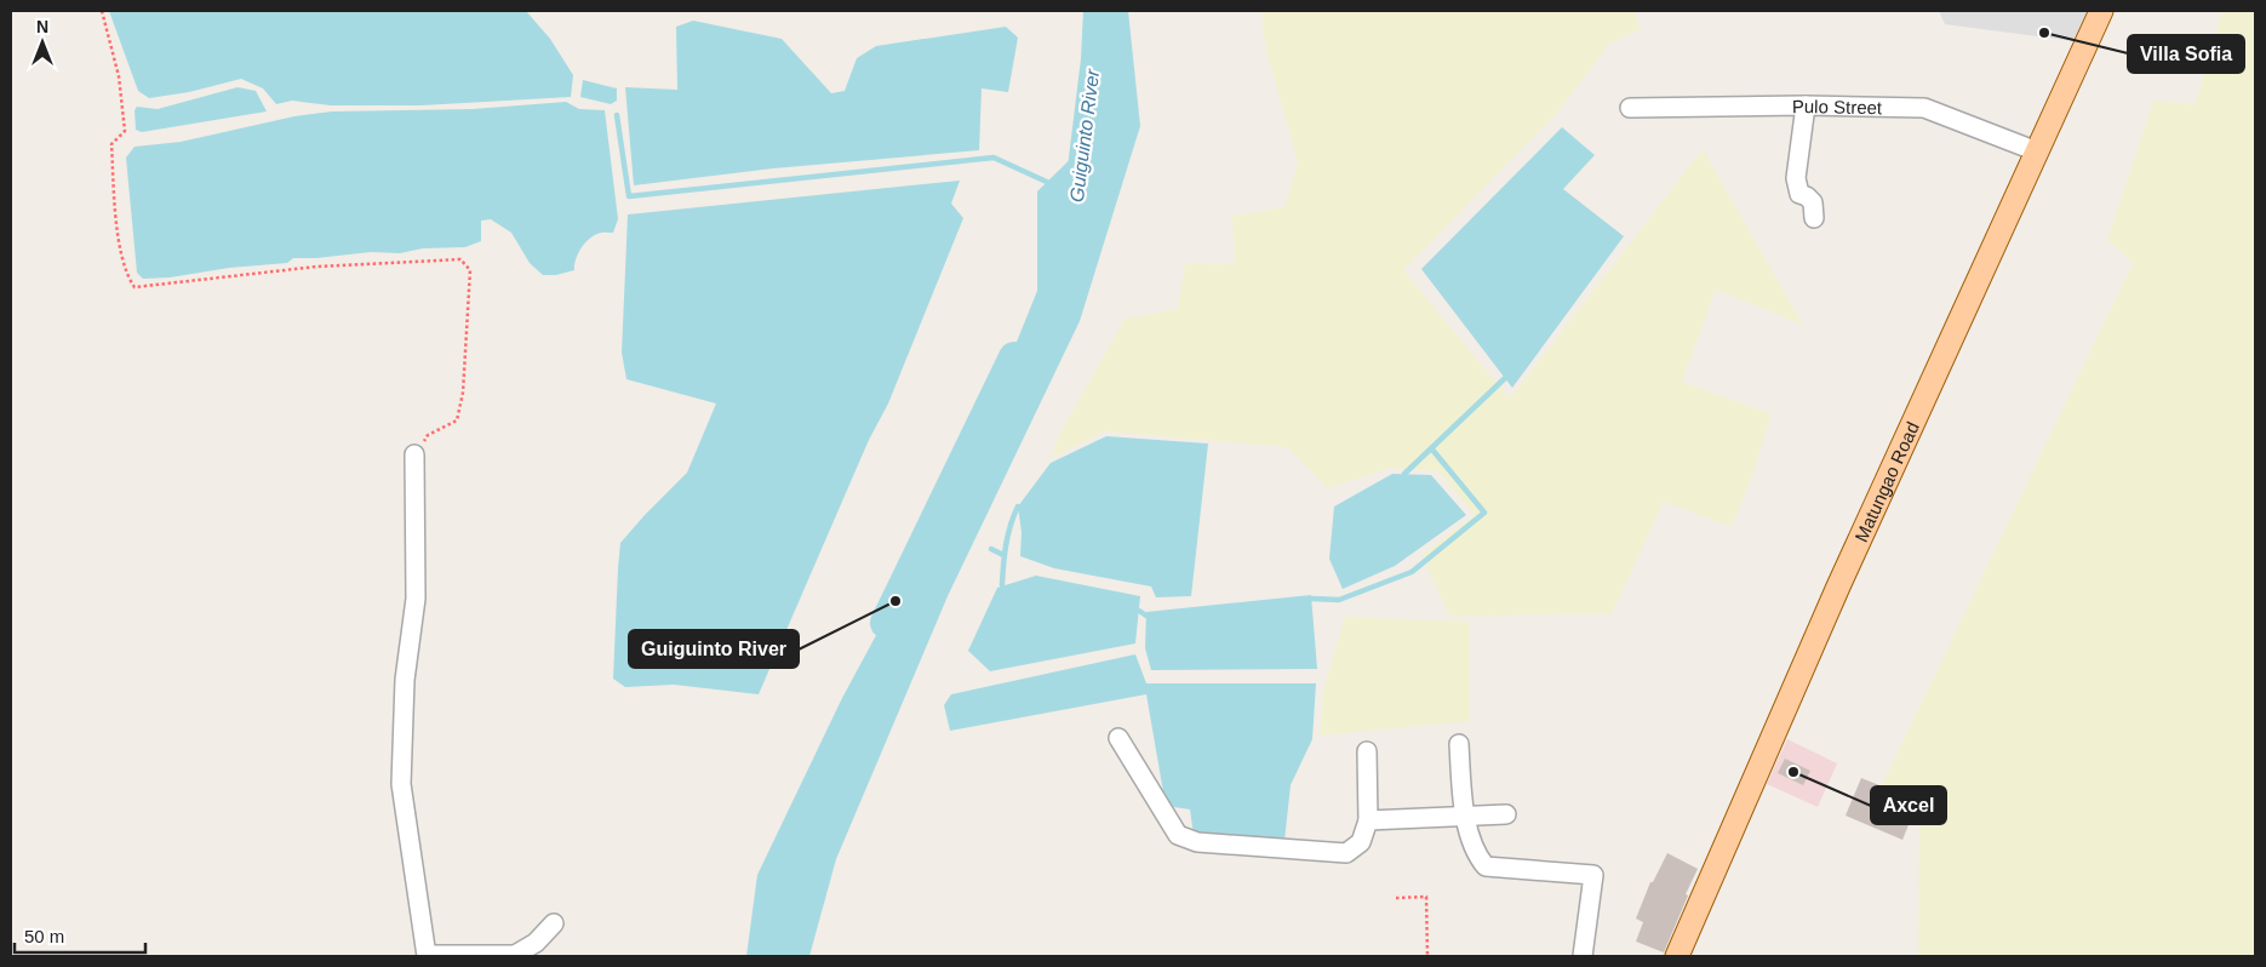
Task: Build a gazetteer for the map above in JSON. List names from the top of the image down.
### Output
{
  "streets": {
    "main road": ["Matungao Road"],
    "street": ["Pulo Street"]
  },
  "crossings": [
    ["Pulo Street", "Matungao Road"]
  ],
  "water": ["Guiguinto River"],
  "places": ["Villa Sofia", "Guiguinto River", "Axcel"],
  "scale_bar": "50 m",
  "north": "top"
}
